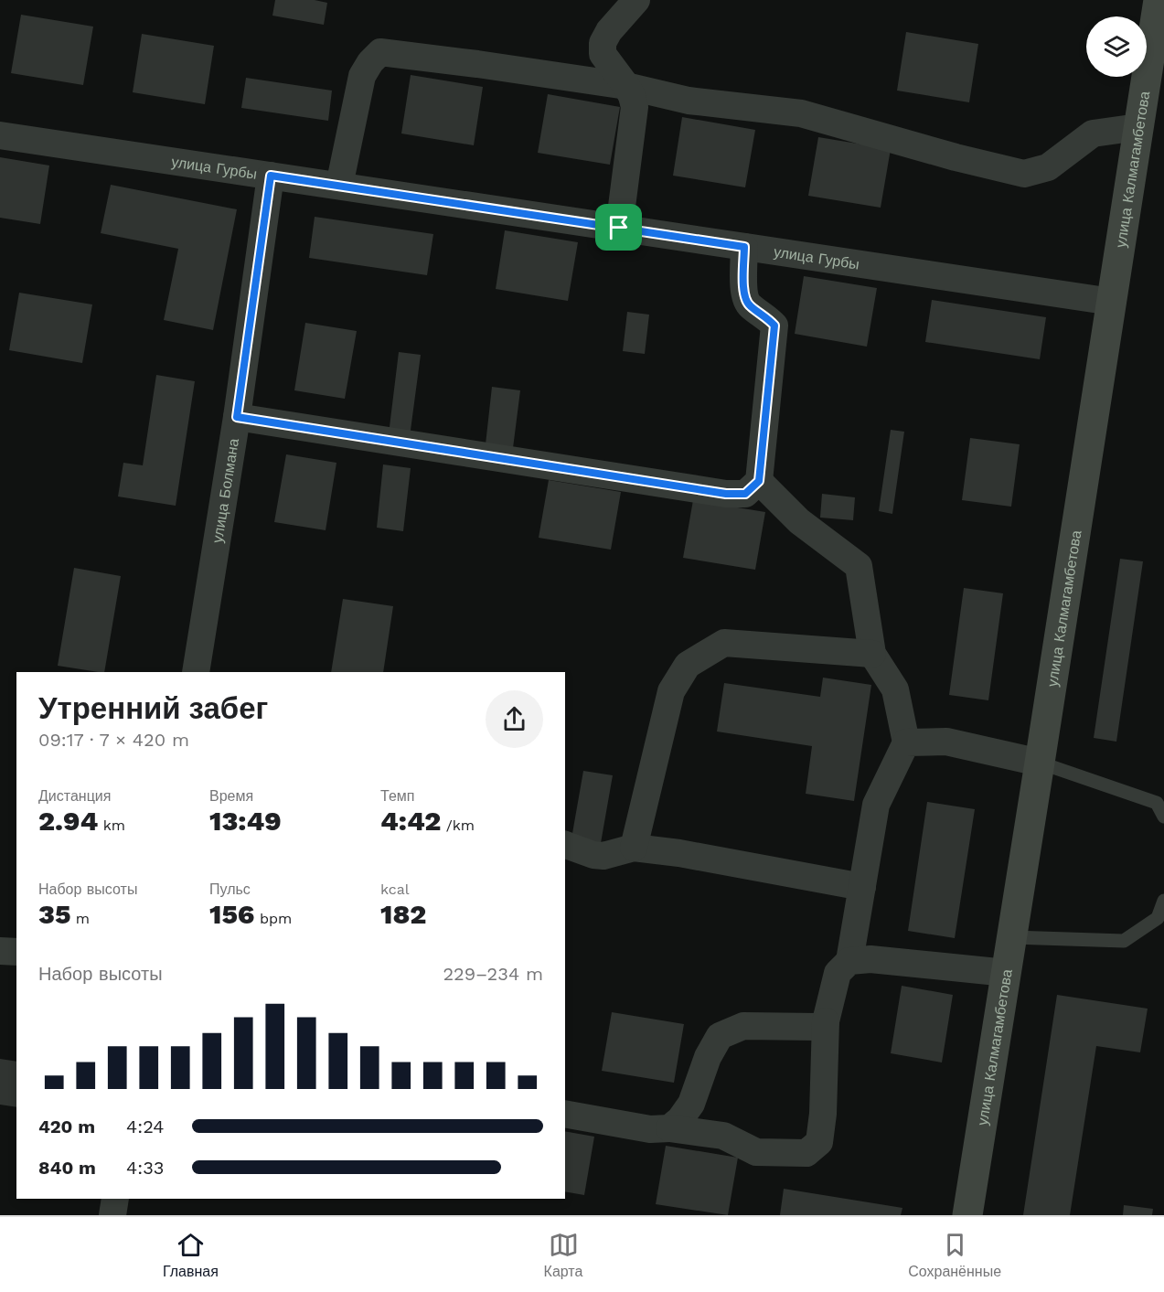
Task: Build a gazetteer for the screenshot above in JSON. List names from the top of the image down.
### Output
{
  "streets": {
    "street": ["улица Гурбы", "улица Калмагамбетова", "улица Болмана"]
  },
  "crossings": [
    ["улица Гурбы", "улица Калмагамбетова"],
    ["улица Гурбы", "улица Болмана"]
  ],
  "page": {
    "heading": ["Утренний забег", "09:17 · 7 × 420 m"],
    "stats": [
      ["Дистанция", "2.94 km"],
      ["Время", "13:49"],
      ["Темп", "4:42 /km"],
      ["Набор высоты", "35 m"],
      ["Пульс", "156 bpm"],
      ["kcal", "182"]
    ],
    "chart": ["Набор высоты", "229–234 m"],
    "list": [
      {
        "name": "420 m",
        "note": "4:24"
      },
      {
        "name": "840 m",
        "note": "4:33"
      }
    ],
    "tabs": ["Главная", "Карта", "Сохранённые"]
  }
}
